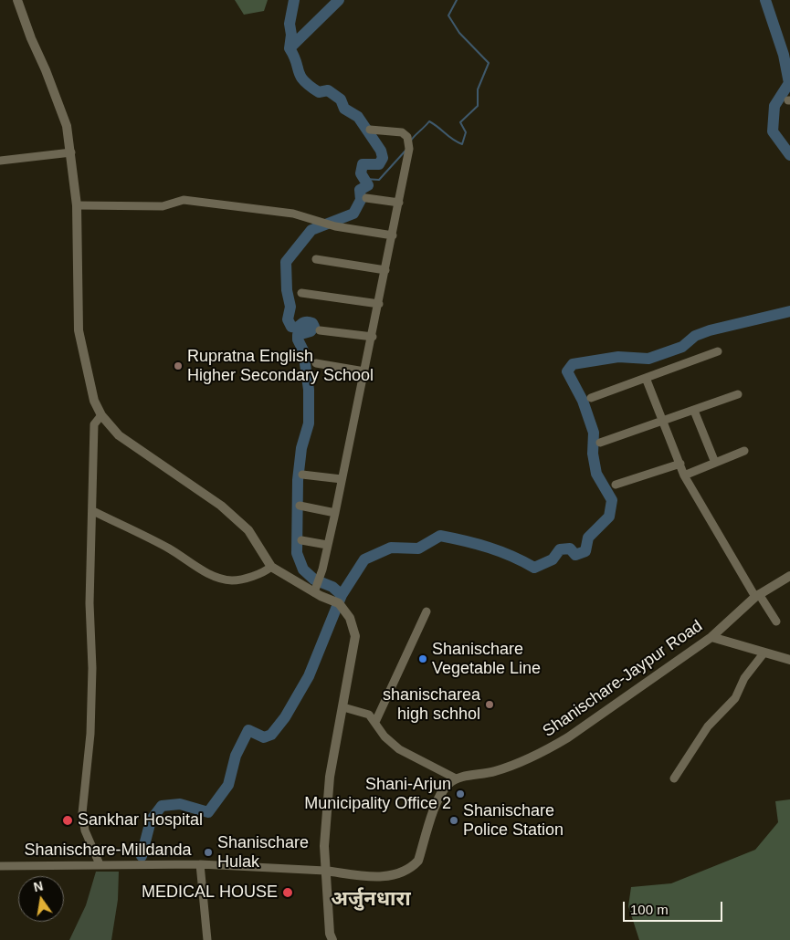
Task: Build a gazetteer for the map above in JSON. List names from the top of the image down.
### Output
{
  "streets": {
    "street": ["Shanischare-Jaypur Road", "Shanischare-Milldanda"]
  },
  "districts": ["अर्जुनधारा"],
  "places": [
    "Rupratna English Higher Secondary School",
    "Shanischare Vegetable Line",
    "shanischarea high schhol",
    "Shani-Arjun Municipality Office 2",
    "Sankhar Hospital",
    "Shanischare Police Station",
    "Shanischare Hulak",
    "MEDICAL HOUSE"
  ],
  "scale_bar": "100 m",
  "north": "top"
}
